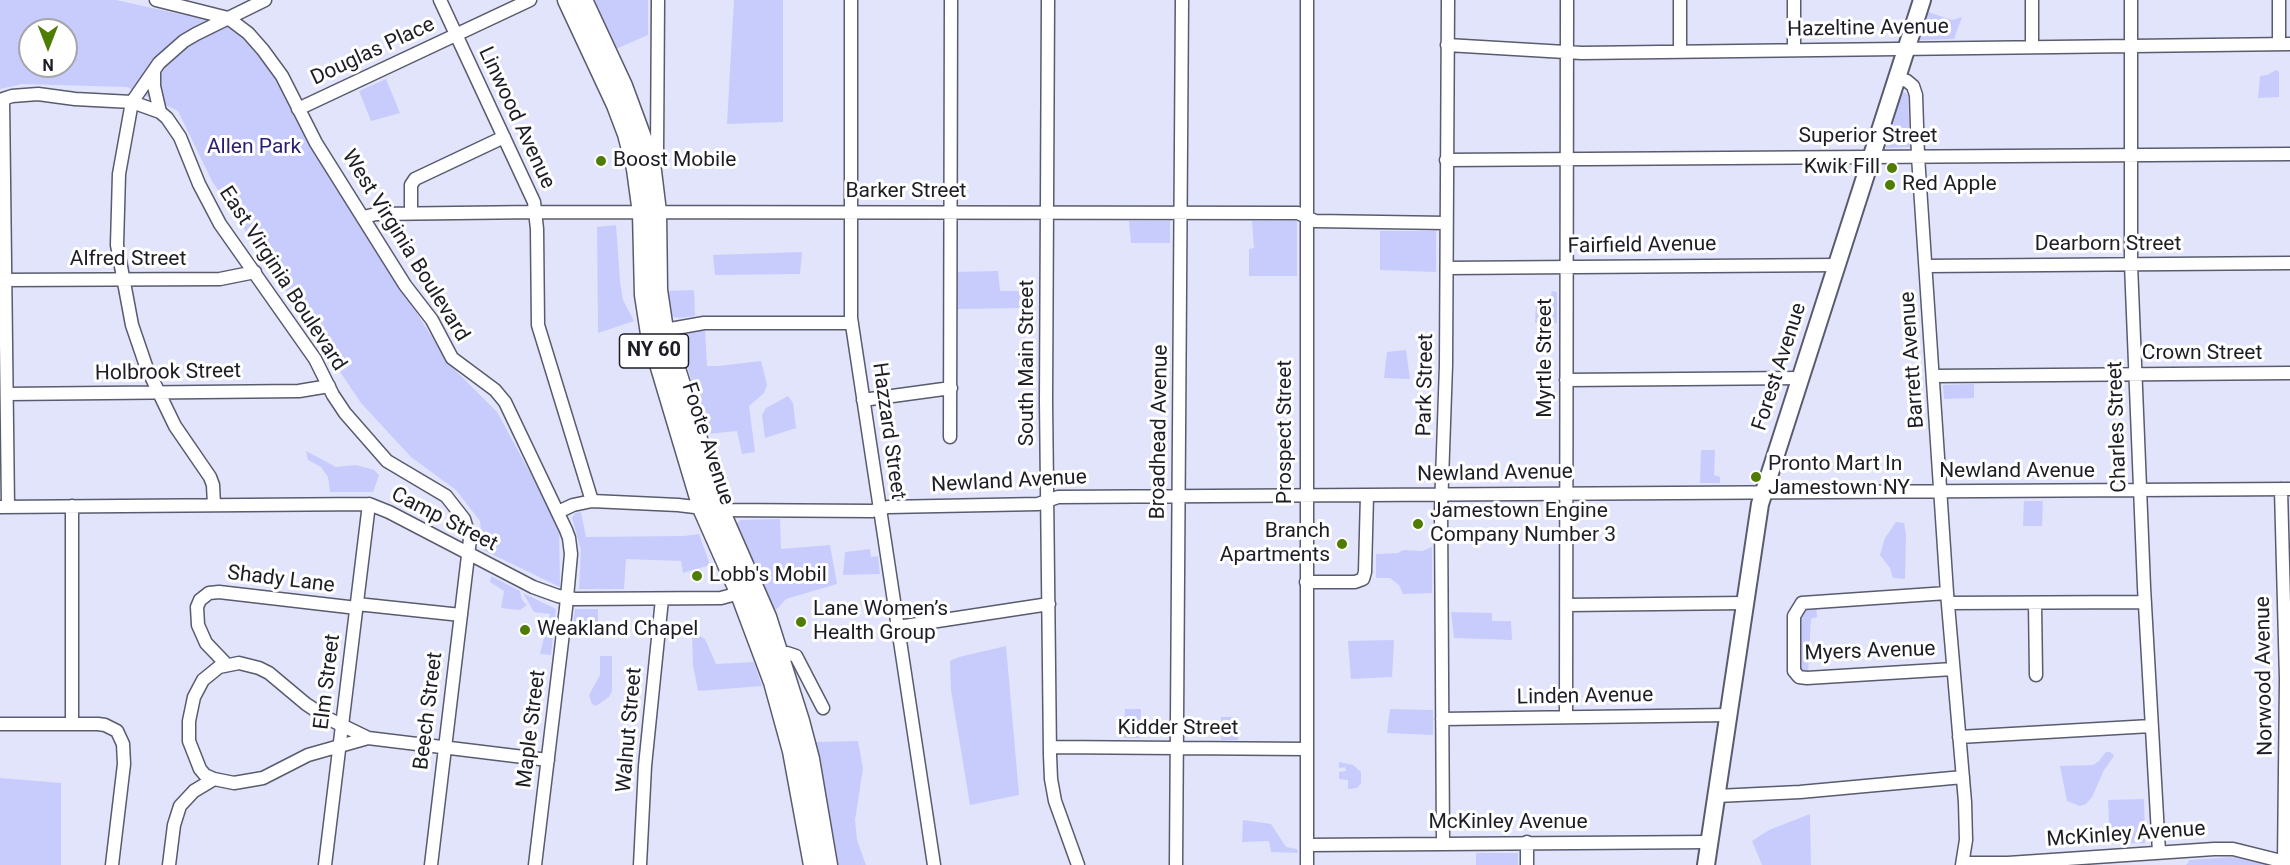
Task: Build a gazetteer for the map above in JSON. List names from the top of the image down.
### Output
{
  "streets": {
    "highway": ["NY 60", "Foote Avenue"],
    "main road": ["Forest Avenue"],
    "street": [
      "Hazeltine Avenue",
      "Douglas Place",
      "Linwood Avenue",
      "Superior Street",
      "Barker Street",
      "Dearborn Street",
      "West Virginia Boulevard",
      "Fairfield Avenue",
      "Alfred Street",
      "East Virginia Boulevard",
      "Crown Street",
      "Myrtle Street",
      "Barrett Avenue",
      "South Main Street",
      "Holbrook Street",
      "Park Street",
      "Charles Street",
      "Hazzard Street",
      "Broadhead Avenue",
      "Prospect Street",
      "Newland Avenue",
      "Camp Street",
      "Shady Lane",
      "Myers Avenue",
      "Norwood Avenue",
      "Elm Street",
      "Linden Avenue",
      "Beech Street",
      "Maple Street",
      "Kidder Street",
      "Walnut Street",
      "McKinley Avenue"
    ]
  },
  "crossings": [
    ["Hazeltine Avenue", "Myrtle Street"],
    ["Hazeltine Avenue", "Forest Avenue"],
    ["Hazeltine Avenue", "Park Street"],
    ["Hazeltine Avenue", "Charles Street"],
    ["Douglas Place", "Linwood Avenue"],
    ["Douglas Place", "West Virginia Boulevard"],
    ["Linwood Avenue", "Barker Street"],
    ["Linwood Avenue", "Newland Avenue"],
    ["Superior Street", "Myrtle Street"],
    ["Superior Street", "Barrett Avenue"],
    ["Superior Street", "Forest Avenue"],
    ["Superior Street", "Park Street"],
    ["Superior Street", "Charles Street"],
    ["Barker Street", "West Virginia Boulevard"],
    ["Barker Street", "South Main Street"],
    ["Barker Street", "Park Street"],
    ["Barker Street", "Hazzard Street"],
    ["Barker Street", "Broadhead Avenue"],
    ["Barker Street", "Prospect Street"],
    ["Barker Street", "Foote Avenue"],
    ["Dearborn Street", "Barrett Avenue"],
    ["Dearborn Street", "Charles Street"],
    ["West Virginia Boulevard", "Camp Street"],
    ["West Virginia Boulevard", "Maple Street"],
    ["Fairfield Avenue", "Myrtle Street"],
    ["Fairfield Avenue", "Forest Avenue"],
    ["Fairfield Avenue", "Park Street"],
    ["Alfred Street", "East Virginia Boulevard"],
    ["East Virginia Boulevard", "Holbrook Street"],
    ["East Virginia Boulevard", "Camp Street"],
    ["East Virginia Boulevard", "Beech Street"],
    ["Crown Street", "Barrett Avenue"],
    ["Crown Street", "Charles Street"],
    ["Myrtle Street", "Newland Avenue"],
    ["Myrtle Street", "Linden Avenue"],
    ["Barrett Avenue", "Forest Avenue"],
    ["Barrett Avenue", "Newland Avenue"],
    ["Barrett Avenue", "Myers Avenue"],
    ["Barrett Avenue", "McKinley Avenue"],
    ["South Main Street", "Newland Avenue"],
    ["South Main Street", "Kidder Street"],
    ["Forest Avenue", "Newland Avenue"],
    ["Forest Avenue", "Linden Avenue"],
    ["Forest Avenue", "McKinley Avenue"],
    ["Park Street", "Newland Avenue"],
    ["Park Street", "Linden Avenue"],
    ["Park Street", "McKinley Avenue"],
    ["Charles Street", "Newland Avenue"],
    ["Charles Street", "McKinley Avenue"],
    ["Hazzard Street", "Newland Avenue"],
    ["Broadhead Avenue", "Newland Avenue"],
    ["Broadhead Avenue", "Kidder Street"],
    ["Prospect Street", "Newland Avenue"],
    ["Prospect Street", "Kidder Street"],
    ["Prospect Street", "McKinley Avenue"],
    ["Foote Avenue", "Newland Avenue"],
    ["Foote Avenue", "Camp Street"],
    ["Newland Avenue", "Norwood Avenue"],
    ["Camp Street", "Elm Street"],
    ["Camp Street", "Beech Street"],
    ["Camp Street", "Maple Street"],
    ["Camp Street", "Walnut Street"],
    ["Shady Lane", "Elm Street"],
    ["Shady Lane", "Beech Street"],
    ["Norwood Avenue", "McKinley Avenue"]
  ],
  "parks": ["Allen Park"],
  "places": [
    "Boost Mobile",
    "Kwik Fill",
    "Red Apple",
    "Pronto Mart In Jamestown NY",
    "Jamestown Engine Company Number 3",
    "Branch Apartments",
    "Lobb's Mobil",
    "Lane Women’s Health Group",
    "Weakland Chapel"
  ],
  "north": "bottom"
}
